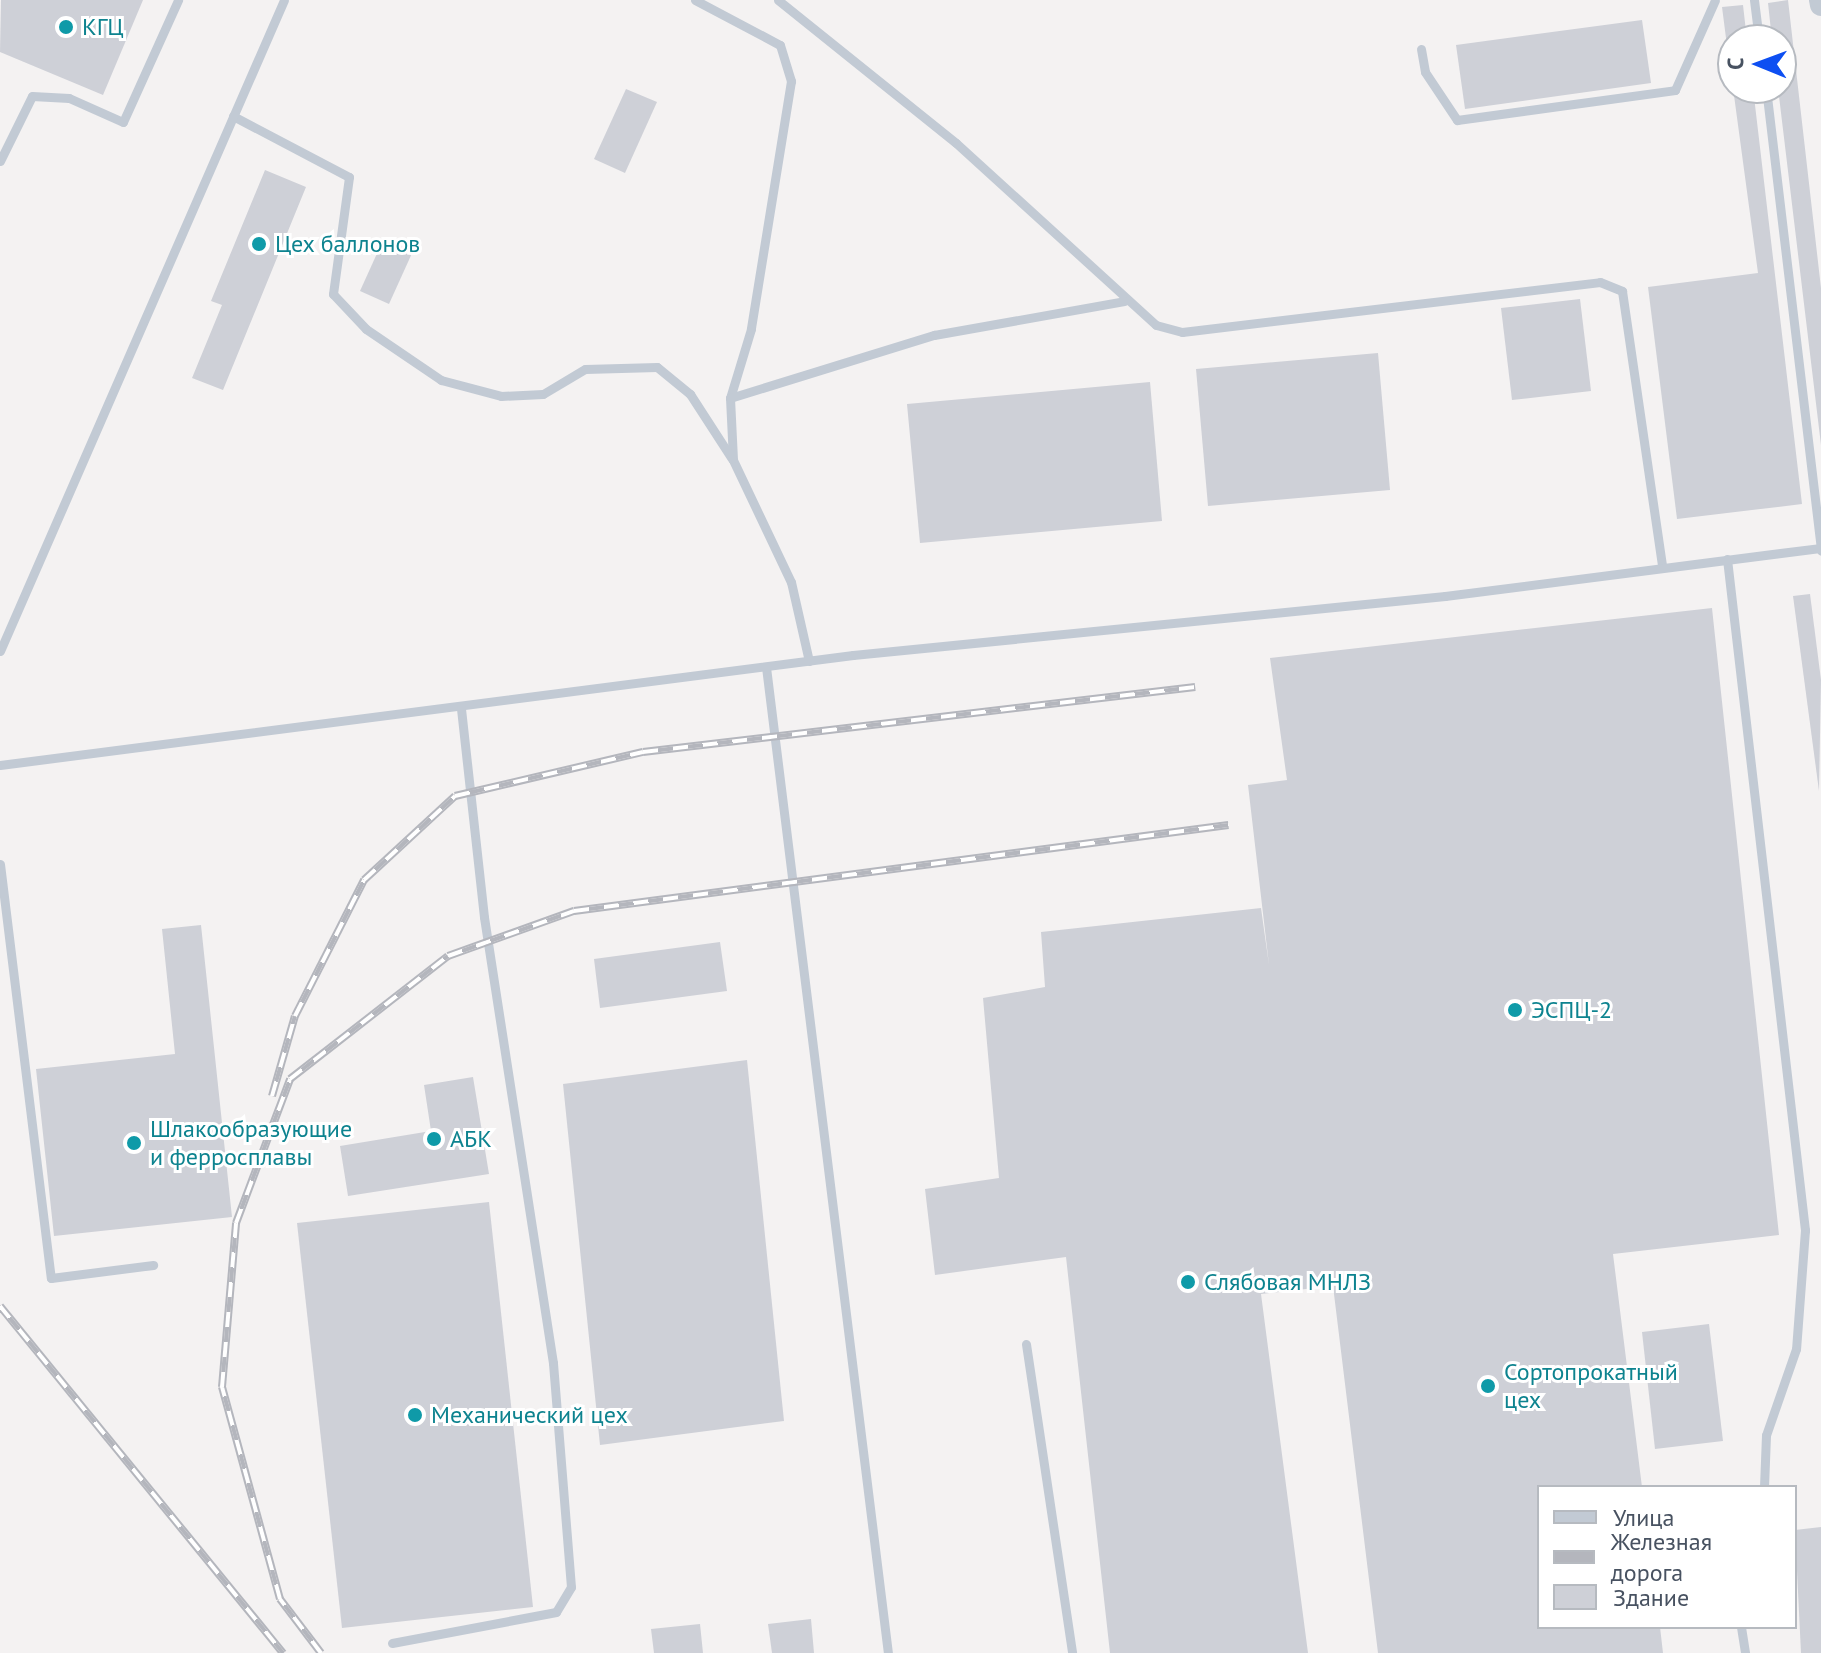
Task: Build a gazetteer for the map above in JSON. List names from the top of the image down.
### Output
{
  "places": [
    "КГЦ",
    "Цех баллонов",
    "ЭСПЦ-2",
    "АБК",
    "Шлакообразующие и ферросплавы",
    "Слябовая МНЛЗ",
    "Сортопрокатный цех",
    "Механический цех"
  ],
  "legend": ["Улица", "Железная дорога", "Здание"],
  "north": "left"
}
